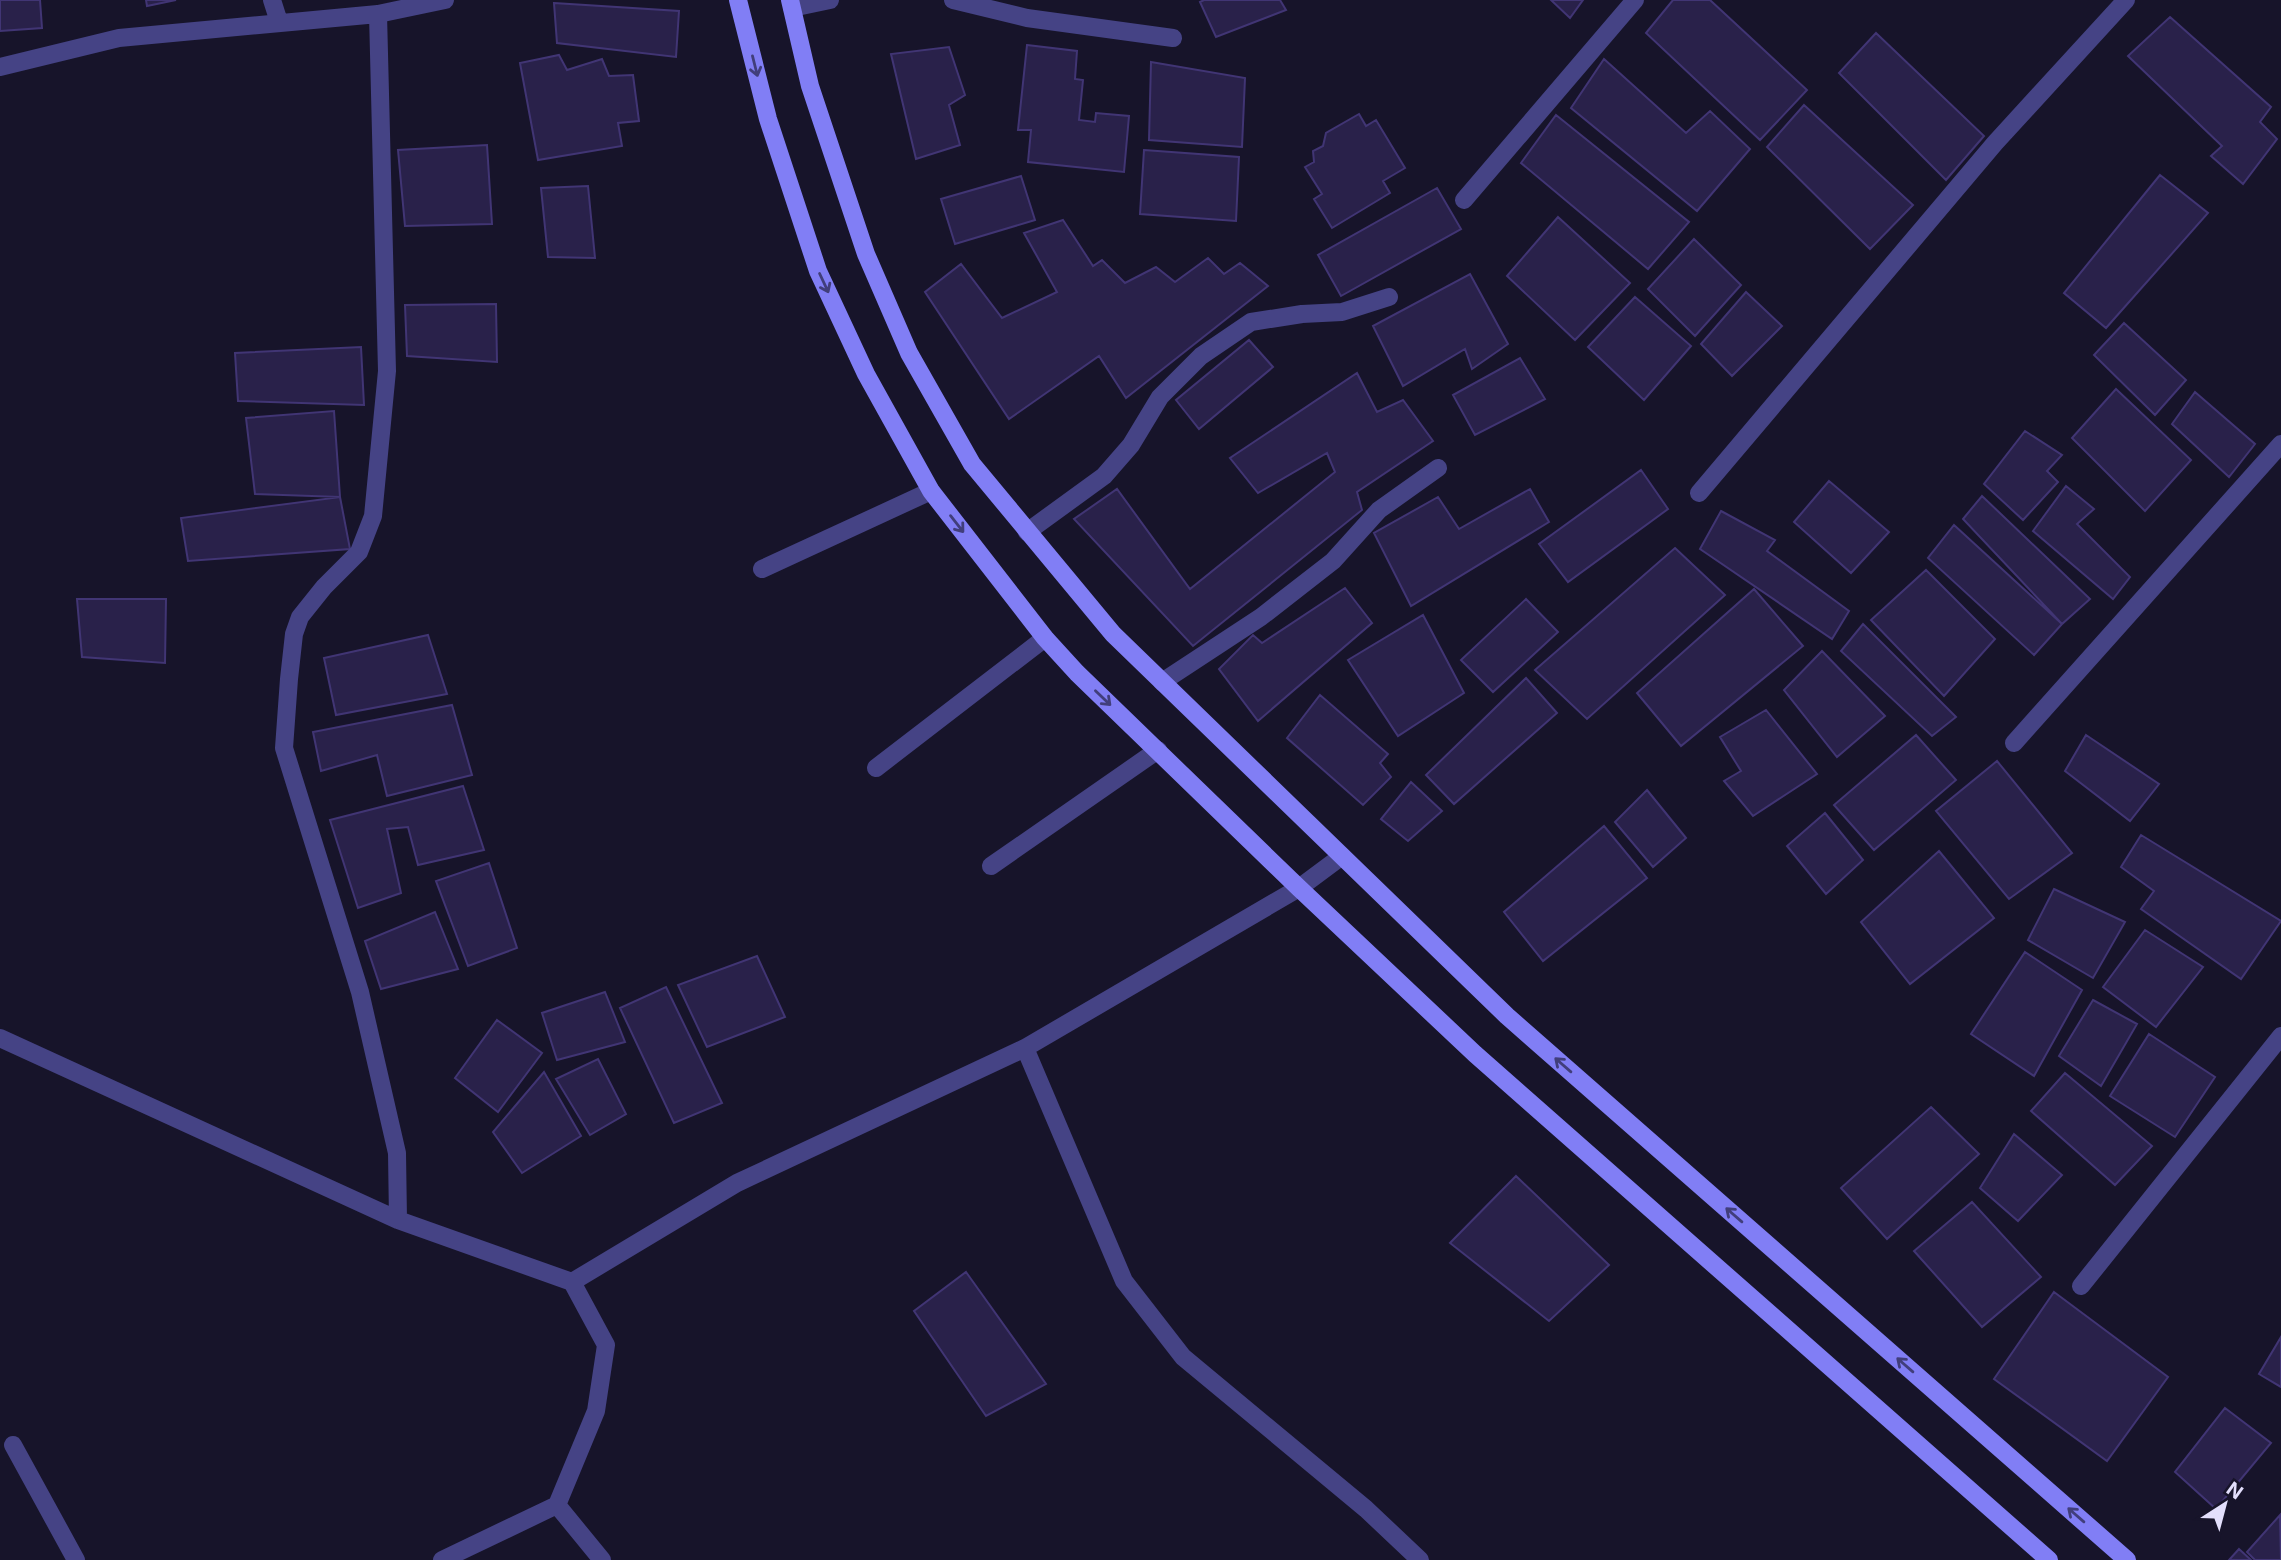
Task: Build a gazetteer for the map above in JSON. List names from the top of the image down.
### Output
{
  "north": "top right"
}
